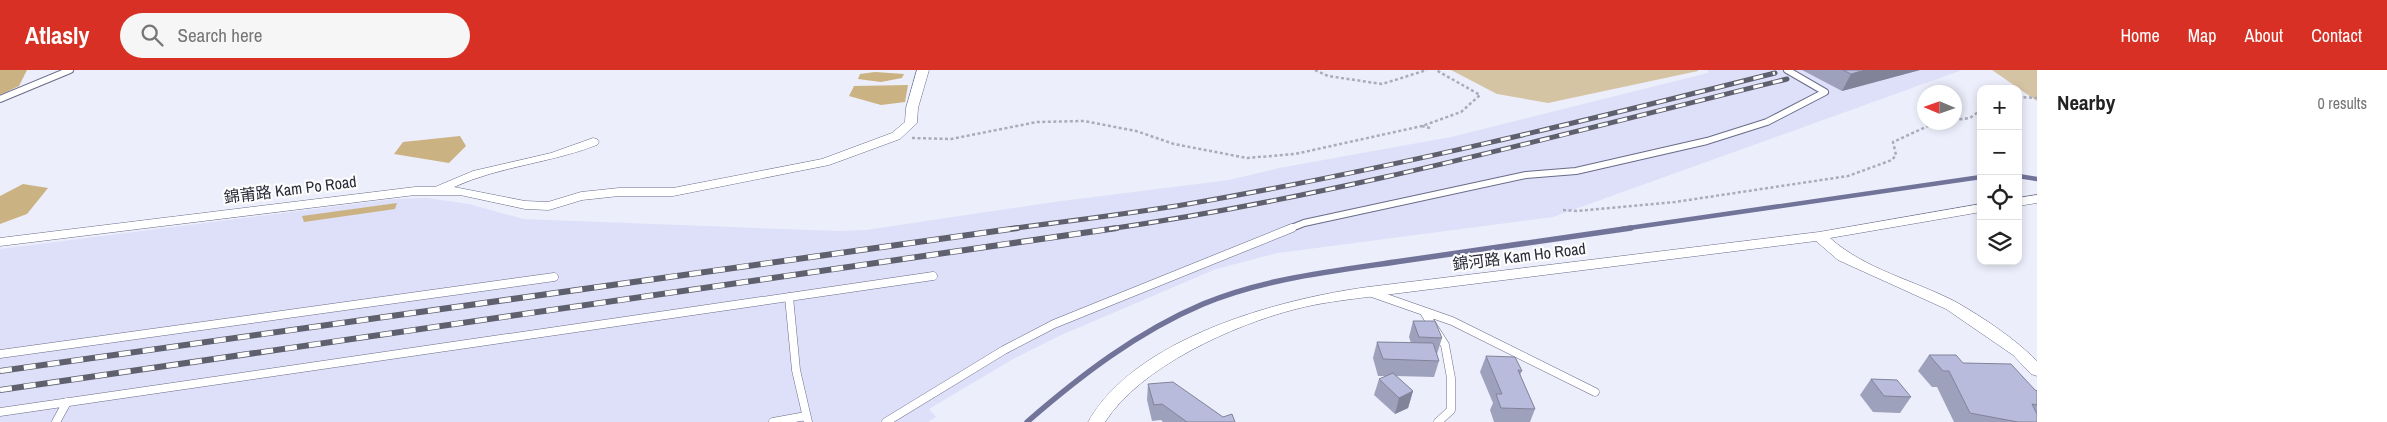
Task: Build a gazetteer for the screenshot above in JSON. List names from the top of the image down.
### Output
{
  "streets": {
    "street": ["錦莆路 Kam Po Road", "錦河路 Kam Ho Road"]
  },
  "north": "left",
  "page": {
    "header": "Atlasly",
    "search": "Search here",
    "nav": [
      "Home",
      "Map",
      "About",
      "Contact"
    ],
    "heading": ["Nearby", "0 results"],
    "map_buttons": ["+", "−"]
  }
}
